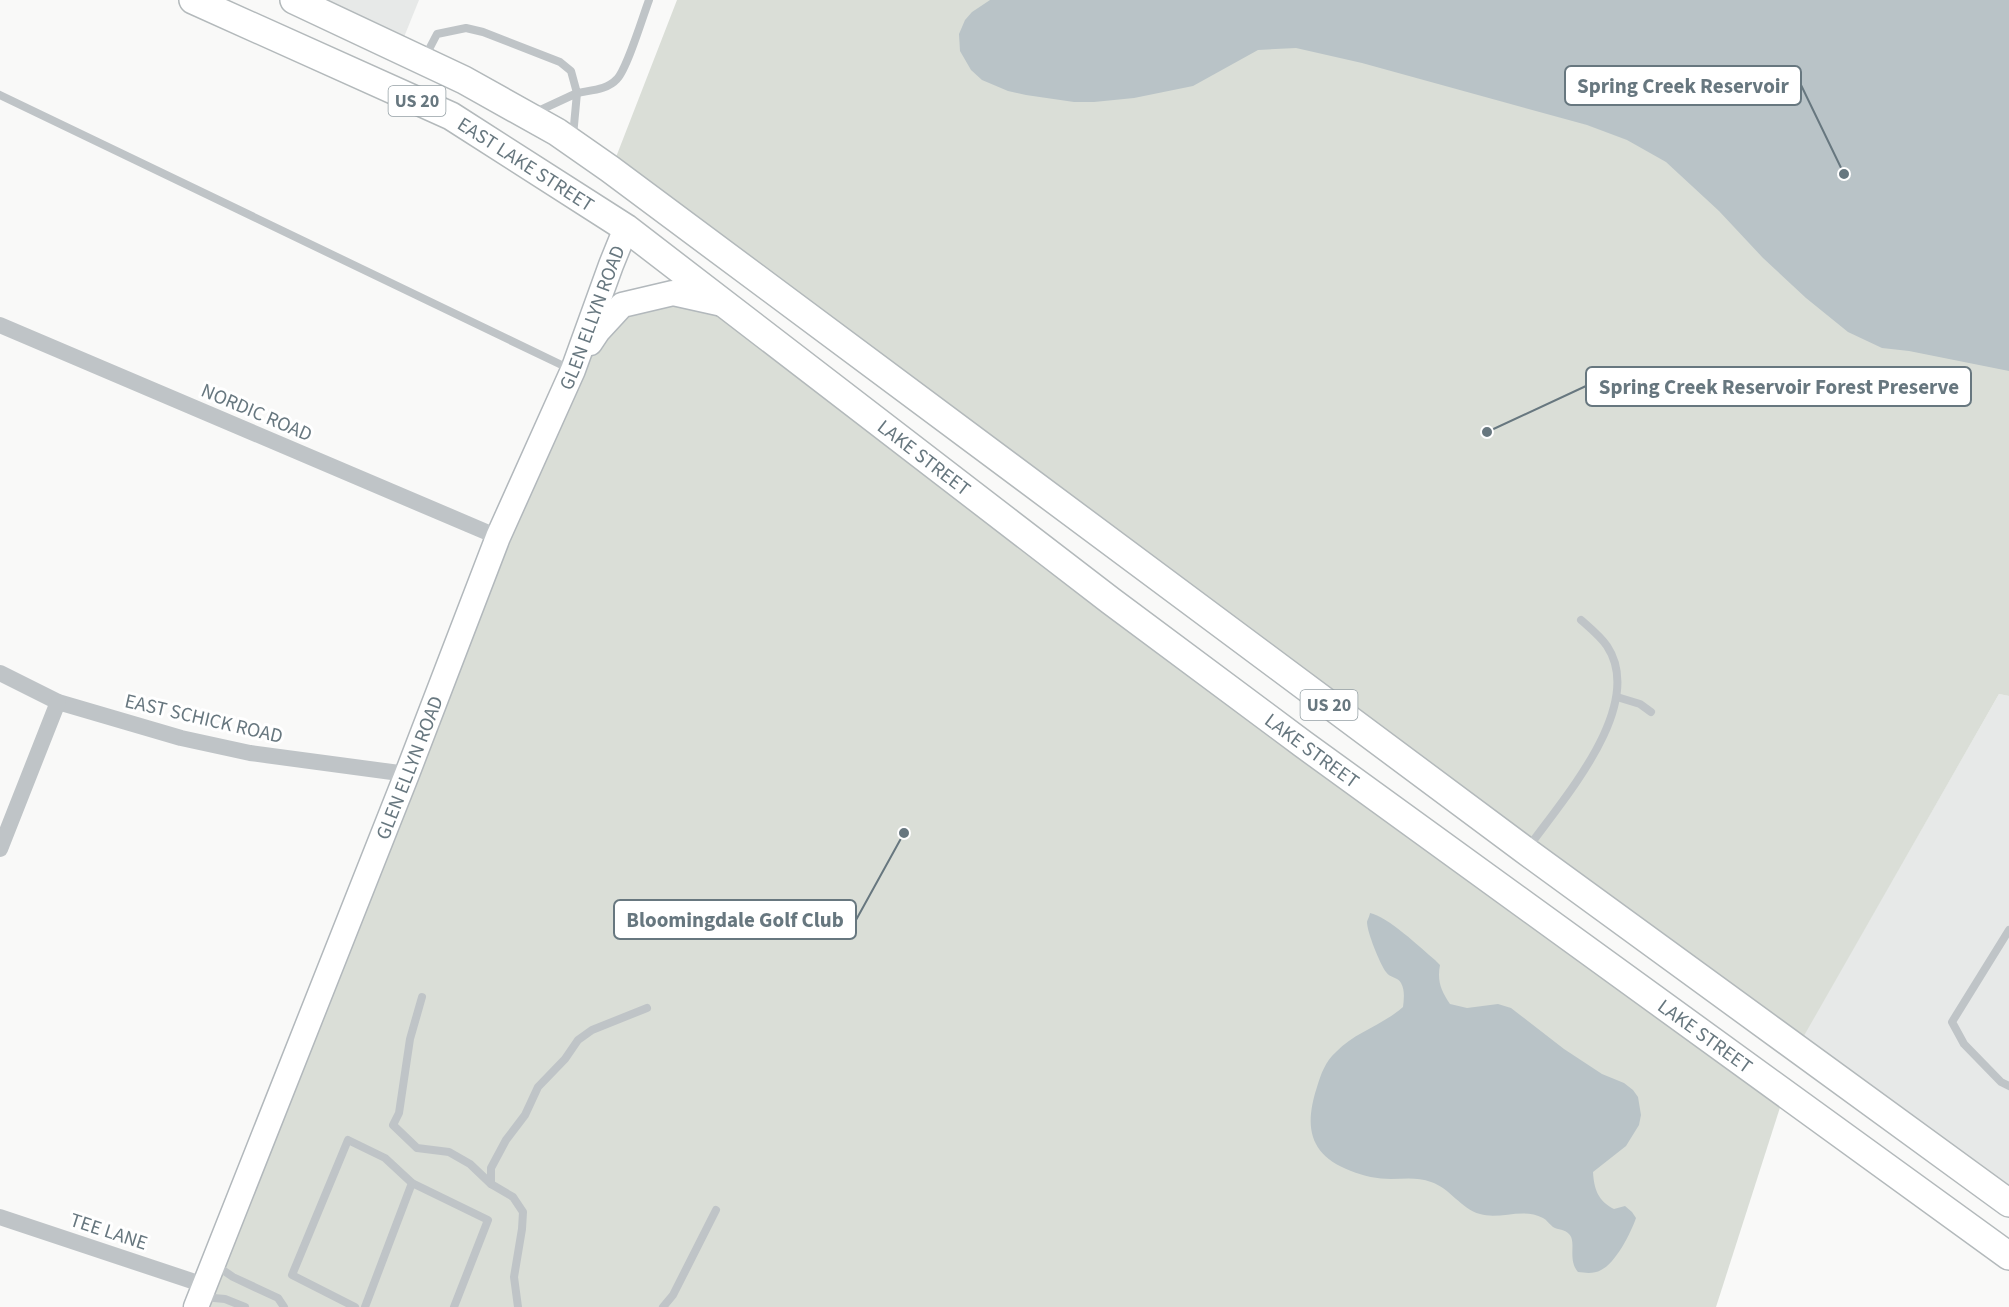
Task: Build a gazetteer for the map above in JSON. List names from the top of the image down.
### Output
{
  "streets": {
    "main road": ["US 20", "EAST LAKE STREET", "LAKE STREET"],
    "street": [
      "GLEN ELLYN ROAD",
      "NORDIC ROAD",
      "EAST SCHICK ROAD",
      "TEE LANE"
    ]
  },
  "crossings": [
    ["US 20", "EAST LAKE STREET"],
    ["EAST LAKE STREET", "GLEN ELLYN ROAD"],
    ["EAST LAKE STREET", "LAKE STREET"],
    ["GLEN ELLYN ROAD", "NORDIC ROAD"],
    ["GLEN ELLYN ROAD", "LAKE STREET"],
    ["GLEN ELLYN ROAD", "EAST SCHICK ROAD"],
    ["GLEN ELLYN ROAD", "TEE LANE"]
  ],
  "places": ["Spring Creek Reservoir", "Spring Creek Reservoir Forest Preserve", "Bloomingdale Golf Club"]
}
